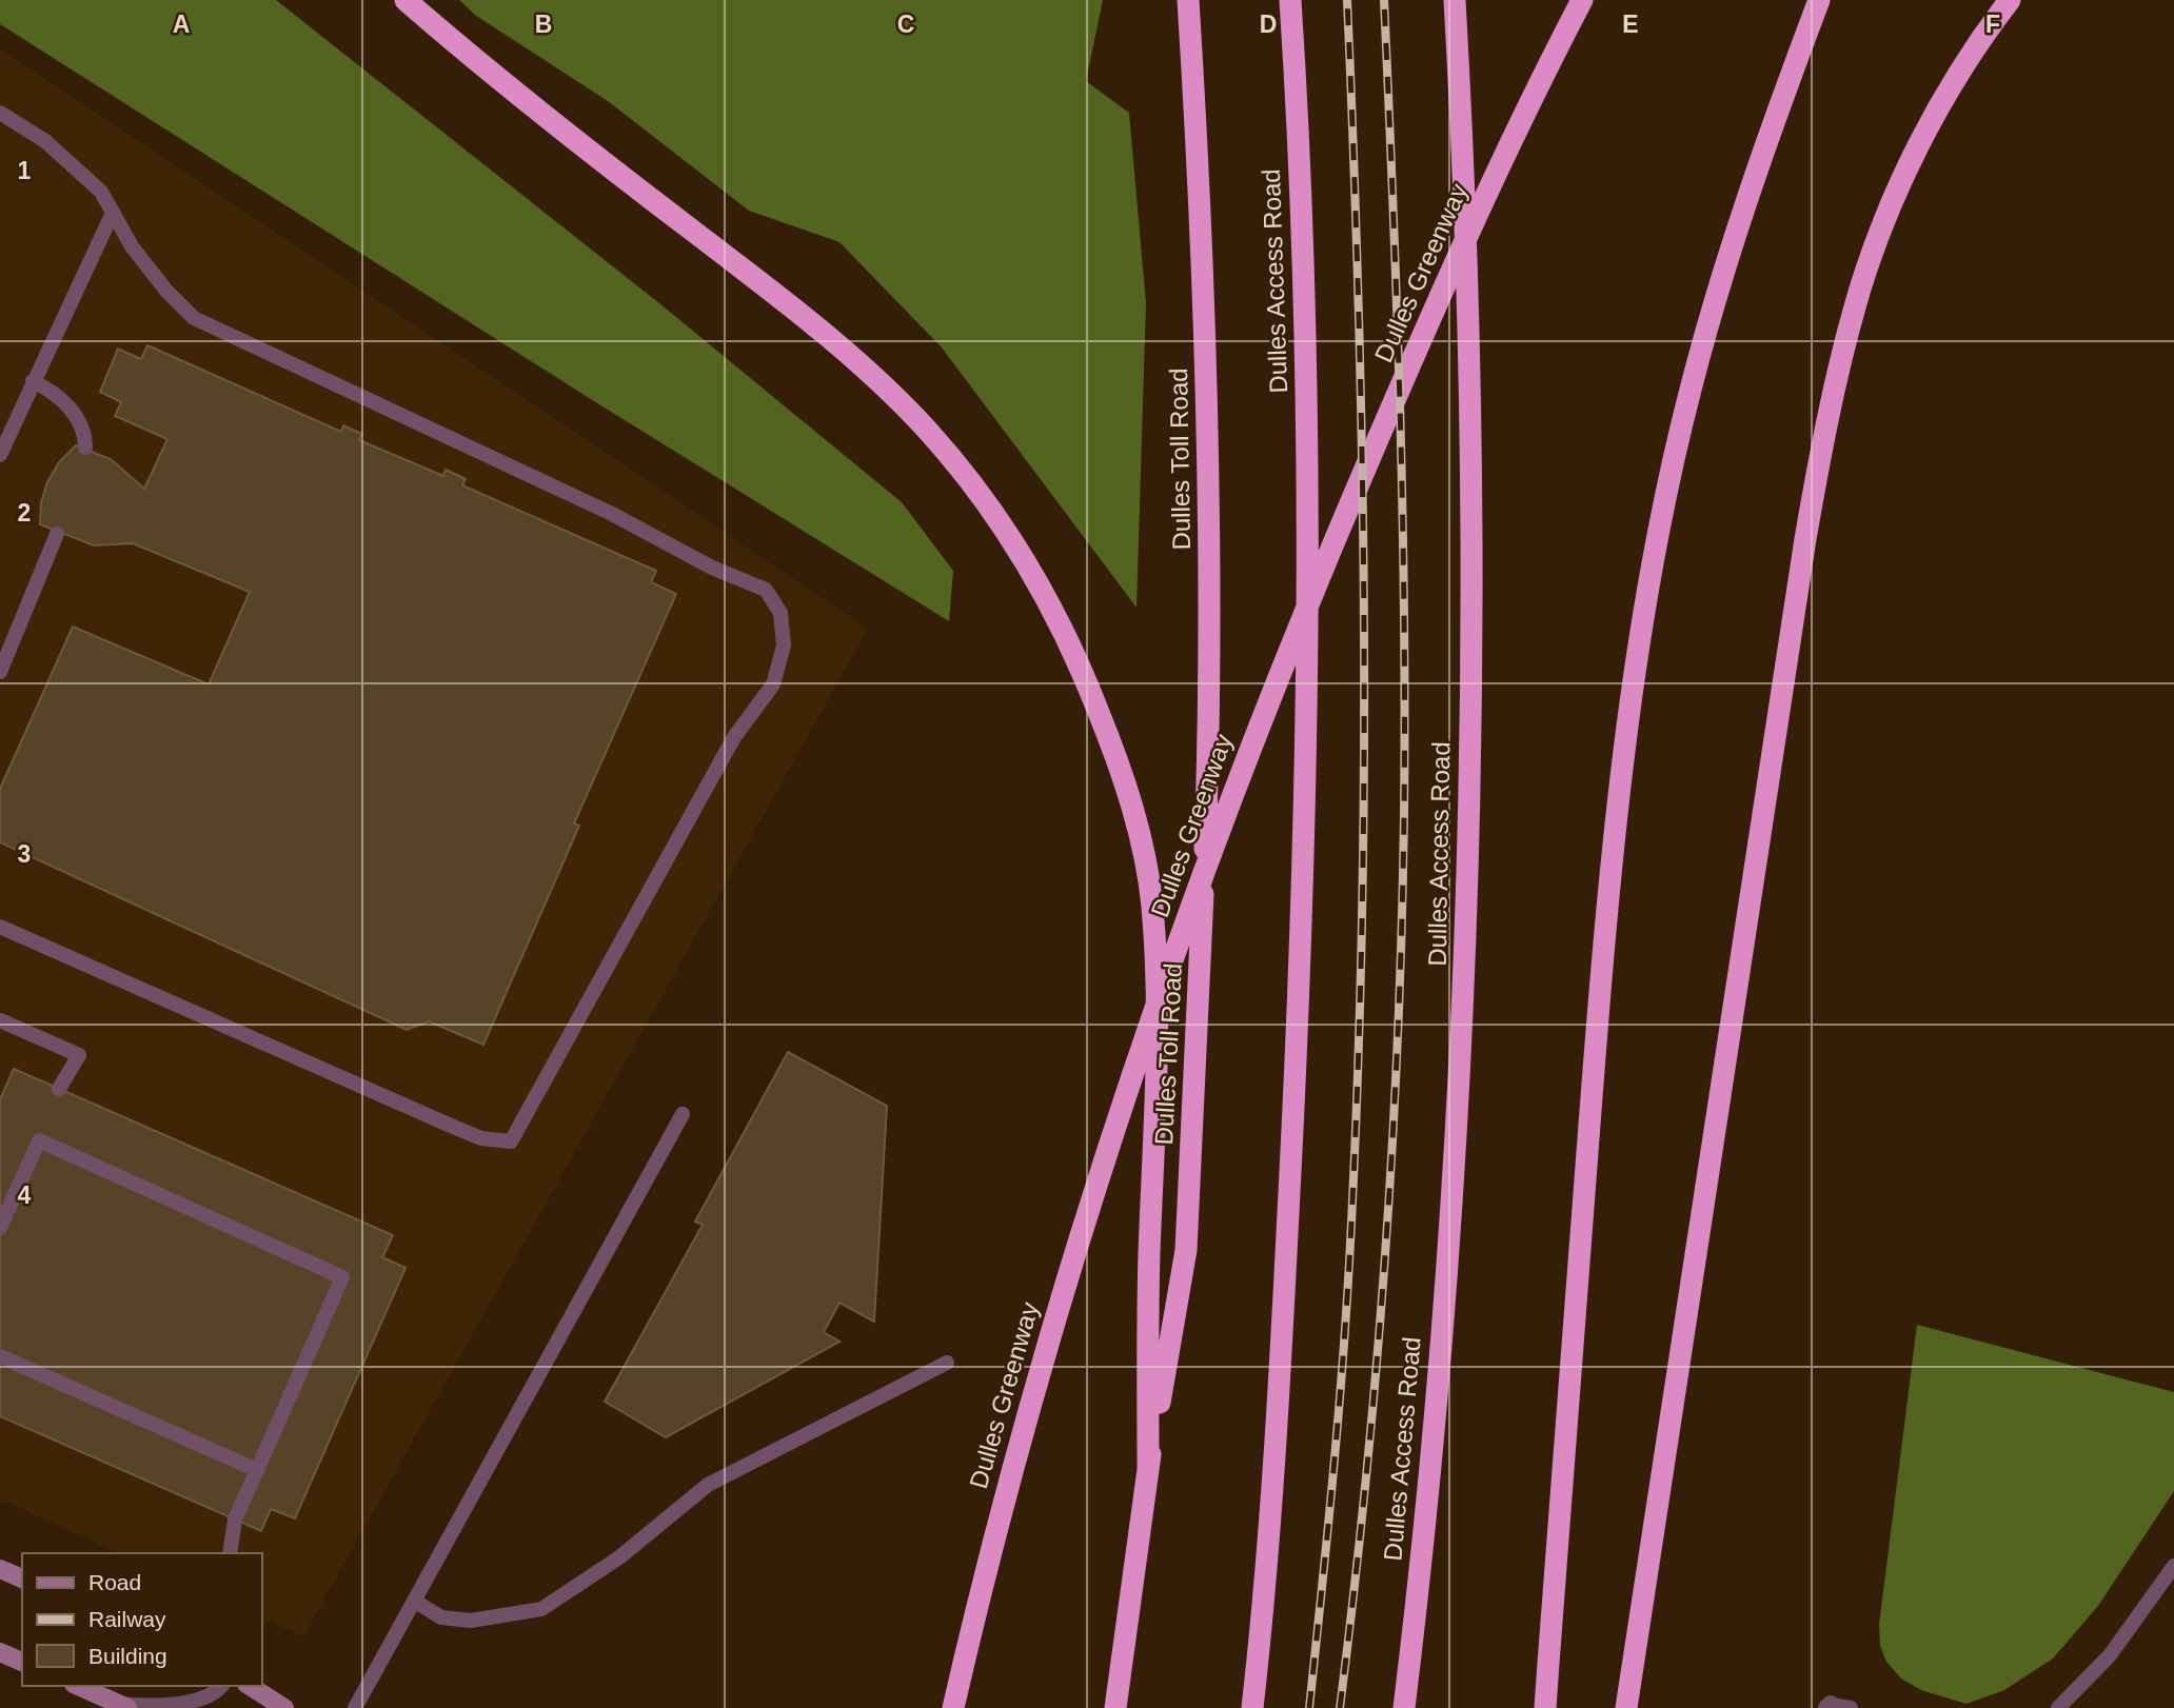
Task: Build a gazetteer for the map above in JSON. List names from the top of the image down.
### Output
{
  "streets": {
    "highway": ["Dulles Greenway", "Dulles Access Road", "Dulles Toll Road"]
  },
  "legend": ["Road", "Railway", "Building"],
  "grid": {
    "columns": [
      "A",
      "B",
      "C",
      "D",
      "E",
      "F"
    ],
    "rows": [
      "1",
      "2",
      "3",
      "4"
    ]
  }
}
